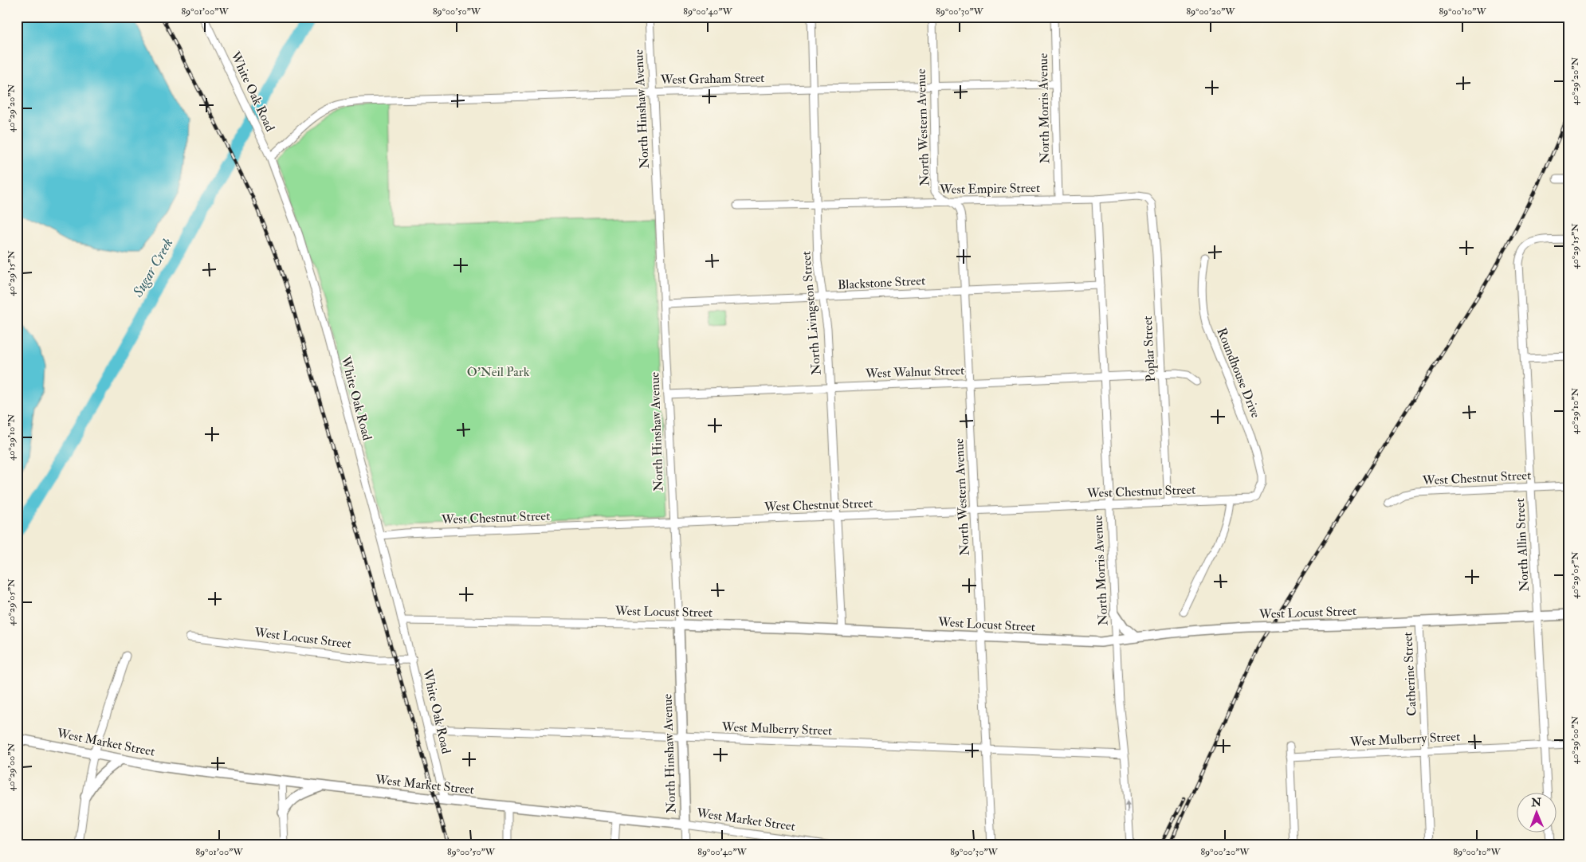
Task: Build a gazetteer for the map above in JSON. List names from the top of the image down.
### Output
{
  "streets": {
    "main road": ["North Hinshaw Avenue", "West Locust Street", "West Market Street"],
    "street": [
      "West Graham Street",
      "White Oak Road",
      "North Morris Avenue",
      "North Western Avenue",
      "West Empire Street",
      "Blackstone Street",
      "North Livingston Street",
      "Poplar Street",
      "West Walnut Street",
      "Roundhouse Drive",
      "West Chestnut Street",
      "North Allin Street",
      "Catherine Street",
      "West Mulberry Street"
    ]
  },
  "crossings": [
    ["West Graham Street", "White Oak Road"],
    ["West Graham Street", "North Morris Avenue"],
    ["West Graham Street", "North Hinshaw Avenue"],
    ["West Graham Street", "North Western Avenue"],
    ["West Graham Street", "North Livingston Street"],
    ["White Oak Road", "West Chestnut Street"],
    ["White Oak Road", "West Locust Street"],
    ["White Oak Road", "West Mulberry Street"],
    ["White Oak Road", "West Market Street"],
    ["North Morris Avenue", "West Empire Street"],
    ["North Morris Avenue", "Blackstone Street"],
    ["North Morris Avenue", "West Walnut Street"],
    ["North Morris Avenue", "West Chestnut Street"],
    ["North Morris Avenue", "West Locust Street"],
    ["North Morris Avenue", "West Mulberry Street"],
    ["North Hinshaw Avenue", "Blackstone Street"],
    ["North Hinshaw Avenue", "West Walnut Street"],
    ["North Hinshaw Avenue", "West Chestnut Street"],
    ["North Hinshaw Avenue", "West Locust Street"],
    ["North Hinshaw Avenue", "West Mulberry Street"],
    ["North Hinshaw Avenue", "West Market Street"],
    ["North Western Avenue", "West Empire Street"],
    ["North Western Avenue", "Blackstone Street"],
    ["North Western Avenue", "West Walnut Street"],
    ["North Western Avenue", "West Chestnut Street"],
    ["North Western Avenue", "West Locust Street"],
    ["North Western Avenue", "West Mulberry Street"],
    ["West Empire Street", "North Livingston Street"],
    ["West Empire Street", "Poplar Street"],
    ["Blackstone Street", "North Livingston Street"],
    ["North Livingston Street", "West Walnut Street"],
    ["North Livingston Street", "West Chestnut Street"],
    ["North Livingston Street", "West Locust Street"],
    ["Poplar Street", "West Walnut Street"],
    ["Poplar Street", "West Chestnut Street"],
    ["Roundhouse Drive", "West Chestnut Street"],
    ["West Chestnut Street", "North Allin Street"],
    ["North Allin Street", "West Locust Street"],
    ["North Allin Street", "West Mulberry Street"],
    ["West Locust Street", "Catherine Street"],
    ["Catherine Street", "West Mulberry Street"]
  ],
  "water": ["Sugar Creek"],
  "parks": ["O'Neil Park"],
  "north": "top",
  "coordinates": [
    "89°01'00\"W",
    "89°00'50\"W",
    "89°00'40\"W",
    "89°00'30\"W",
    "89°00'20\"W",
    "89°00'10\"W",
    "40°29'20\"N",
    "40°29'15\"N",
    "40°29'10\"N",
    "40°29'05\"N",
    "40°29'00\"N"
  ]
}
